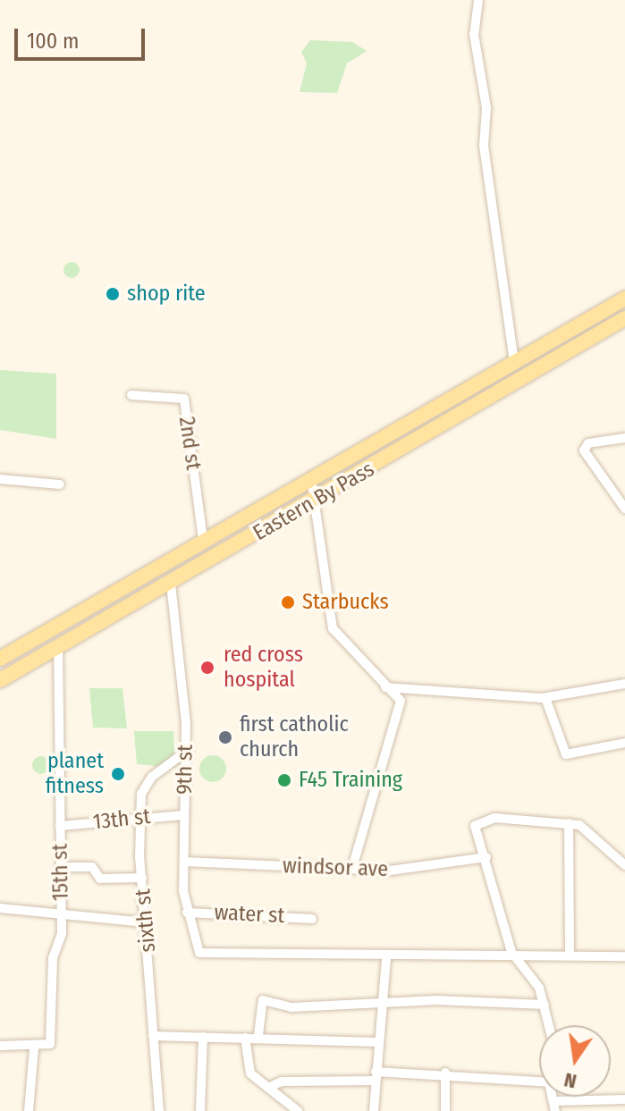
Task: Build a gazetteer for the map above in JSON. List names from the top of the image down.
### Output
{
  "streets": {
    "main road": ["Eastern By Pass"],
    "street": [
      "2nd st",
      "9th st",
      "13th st",
      "windsor ave",
      "15th st",
      "water st",
      "sixth st"
    ]
  },
  "crossings": [
    ["2nd st", "Eastern By Pass"],
    ["Eastern By Pass", "9th st"],
    ["Eastern By Pass", "15th st"],
    ["9th st", "13th st"],
    ["9th st", "windsor ave"],
    ["9th st", "water st"],
    ["9th st", "sixth st"],
    ["13th st", "15th st"],
    ["13th st", "sixth st"]
  ],
  "places": [
    "shop rite",
    "Starbucks",
    "red cross hospital",
    "first catholic church",
    "planet fitness",
    "F45 Training"
  ],
  "scale_bar": "100 m",
  "north": "bottom"
}
